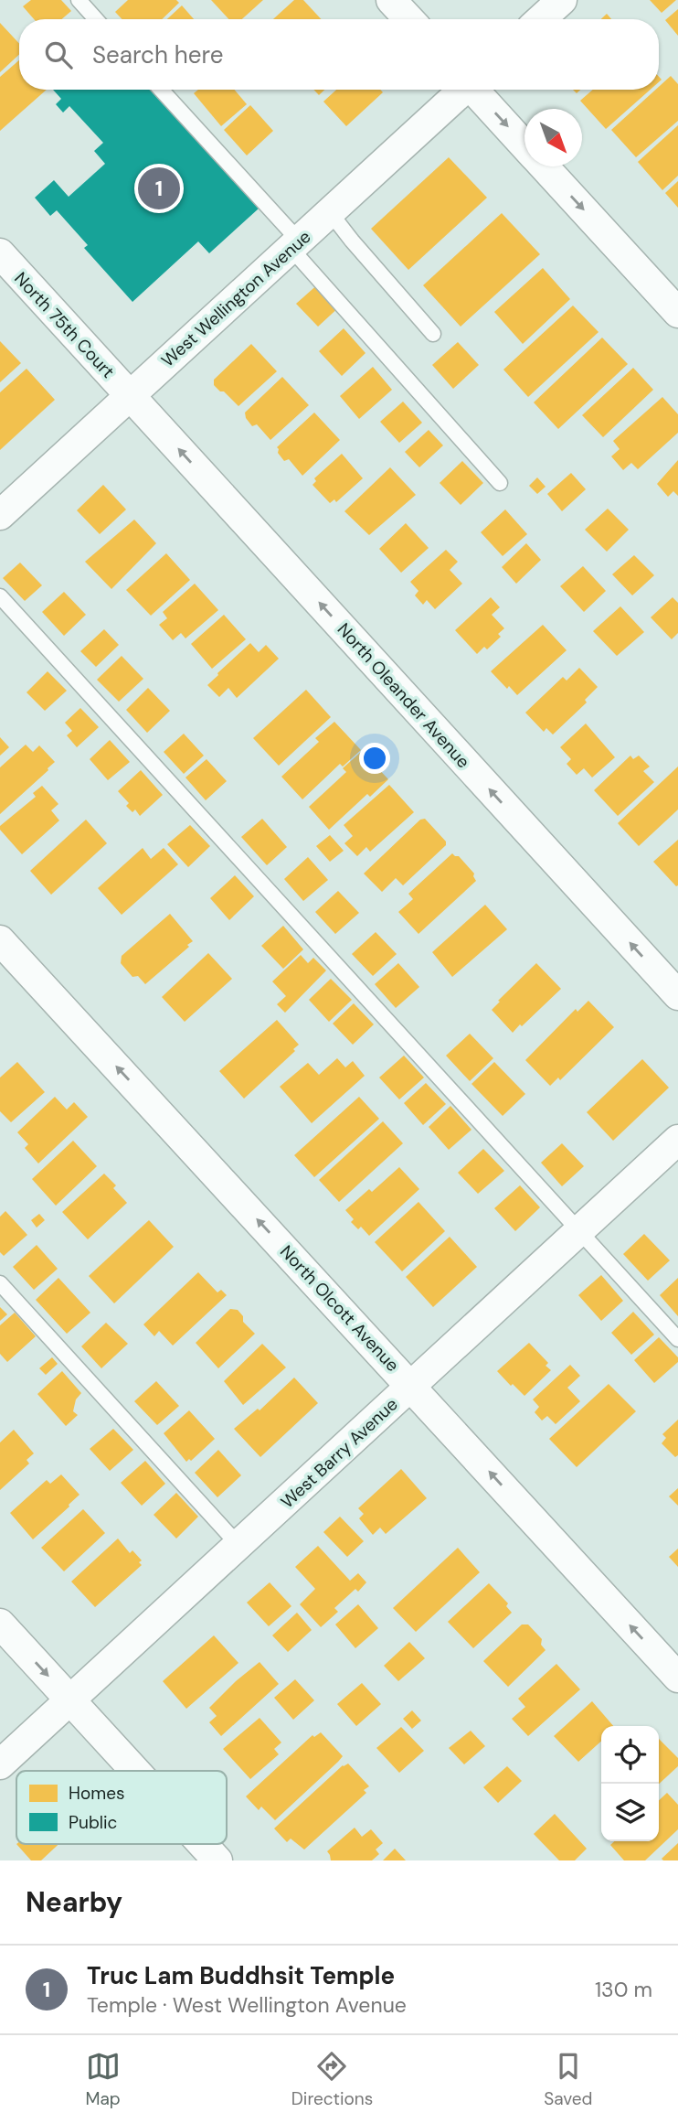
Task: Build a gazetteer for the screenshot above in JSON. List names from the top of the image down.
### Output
{
  "streets": {
    "street": [
      "West Wellington Avenue",
      "North 75th Court",
      "North Oleander Avenue",
      "North Olcott Avenue",
      "West Barry Avenue"
    ]
  },
  "crossings": [
    ["West Wellington Avenue", "North 75th Court"],
    ["West Wellington Avenue", "North Oleander Avenue"],
    ["North 75th Court", "North Oleander Avenue"],
    ["North Olcott Avenue", "West Barry Avenue"]
  ],
  "one_way": ["North Oleander Avenue", "North Olcott Avenue"],
  "legend": ["Homes", "Public"],
  "north": "bottom right",
  "page": {
    "search": "Search here",
    "pins": "1",
    "heading": "Nearby",
    "list": [
      {
        "mark": "1",
        "name": "Truc Lam Buddhsit Temple",
        "note": "Temple · West Wellington Avenue",
        "value": "130 m"
      }
    ],
    "nav": ["Map", "Directions", "Saved"]
  }
}
